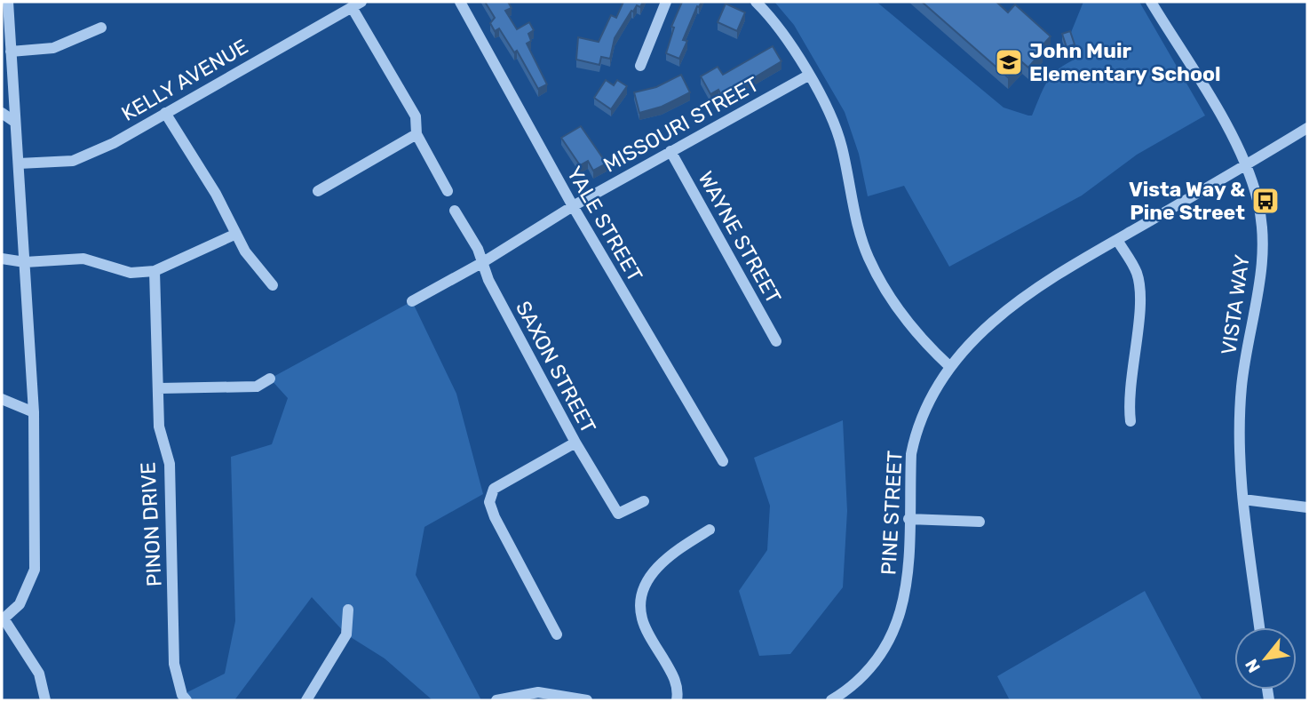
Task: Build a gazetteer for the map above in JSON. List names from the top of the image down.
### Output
{
  "streets": {
    "street": [
      "KELLY AVENUE",
      "MISSOURI STREET",
      "YALE STREET",
      "WAYNE STREET",
      "VISTA WAY",
      "SAXON STREET",
      "PINE STREET",
      "PINON DRIVE"
    ]
  },
  "crossings": [
    ["MISSOURI STREET", "YALE STREET"],
    ["MISSOURI STREET", "WAYNE STREET"],
    ["MISSOURI STREET", "SAXON STREET"],
    ["VISTA WAY", "PINE STREET"]
  ],
  "places": {
    "school or university": ["John Muir Elementary School"],
    "bus stop": ["Vista Way & Pine Street"]
  },
  "north": "bottom left"
}
